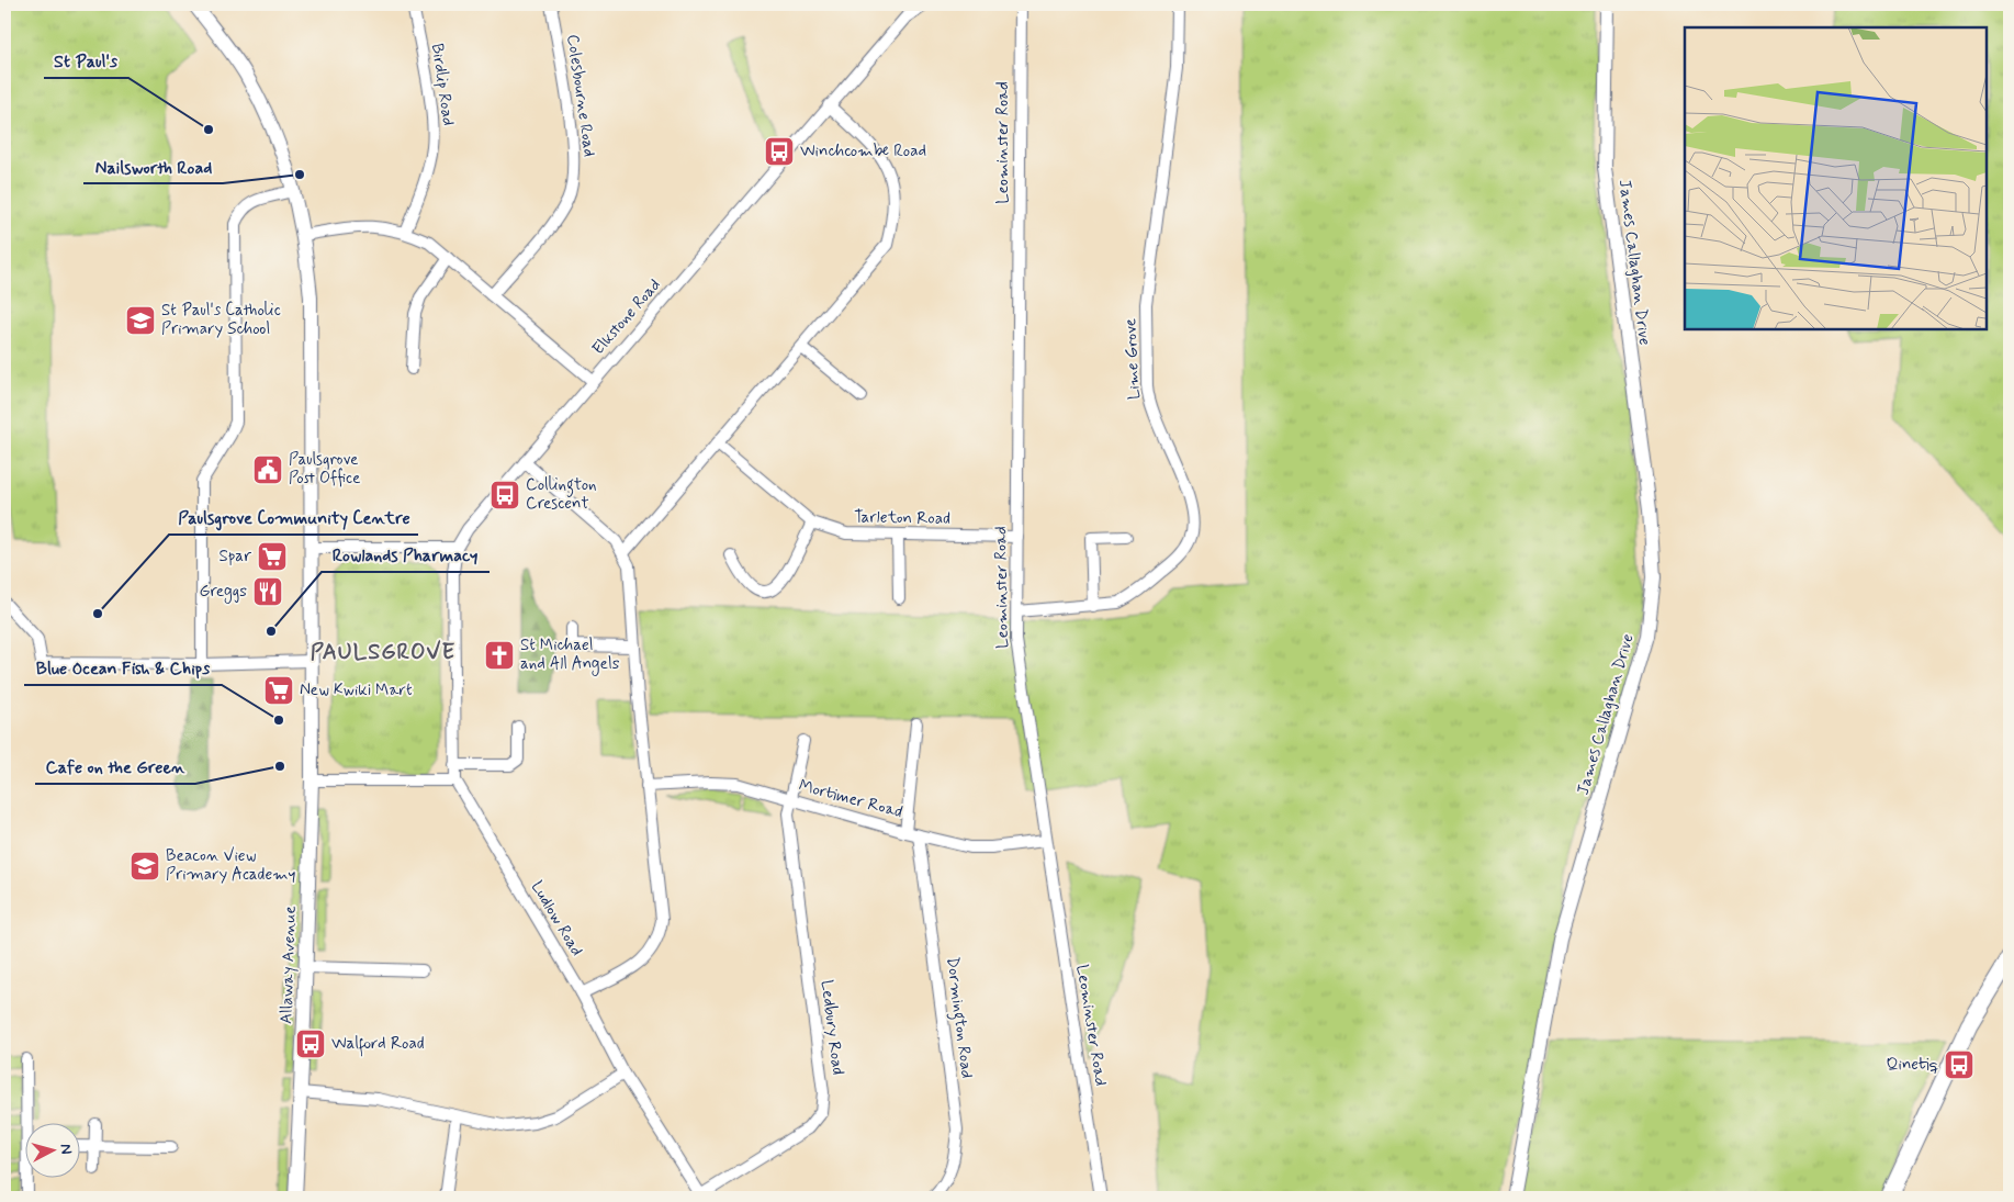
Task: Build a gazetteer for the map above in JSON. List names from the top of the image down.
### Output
{
  "streets": {
    "street": [
      "Birdlip Road",
      "Colesbourne Road",
      "Leominster Road",
      "James Callaghan Drive",
      "Elkstone Road",
      "Lime Grove",
      "Tarleton Road",
      "Mortimer Road",
      "Ludlow Road",
      "Allaway Avenue",
      "Dormington Road",
      "Ledbury Road"
    ]
  },
  "crossings": [
    ["Leominster Road", "Lime Grove"],
    ["Leominster Road", "Tarleton Road"],
    ["Leominster Road", "Mortimer Road"],
    ["Mortimer Road", "Dormington Road"],
    ["Mortimer Road", "Ledbury Road"],
    ["Ludlow Road", "Ledbury Road"]
  ],
  "districts": ["PAULSGROVE"],
  "places": {
    "other": [
      "St Paul's",
      "Nailsworth Road",
      "Paulsgrove Community Centre",
      "Rowlands Pharmacy",
      "Blue Ocean Fish & Chips",
      "Cafe on the Green"
    ],
    "bus stop": [
      "Winchcombe Road",
      "Collington Crescent",
      "Walford Road",
      "Qinetiq"
    ],
    "school or university": ["St Paul's Catholic Primary School", "Beacon View Primary Academy"],
    "public building": ["Paulsgrove Post Office"],
    "supermarket": ["Spar", "New Kwiki Mart"],
    "restaurant": ["Greggs"],
    "church": ["St Michael and All Angels"]
  },
  "north": "right"
}
